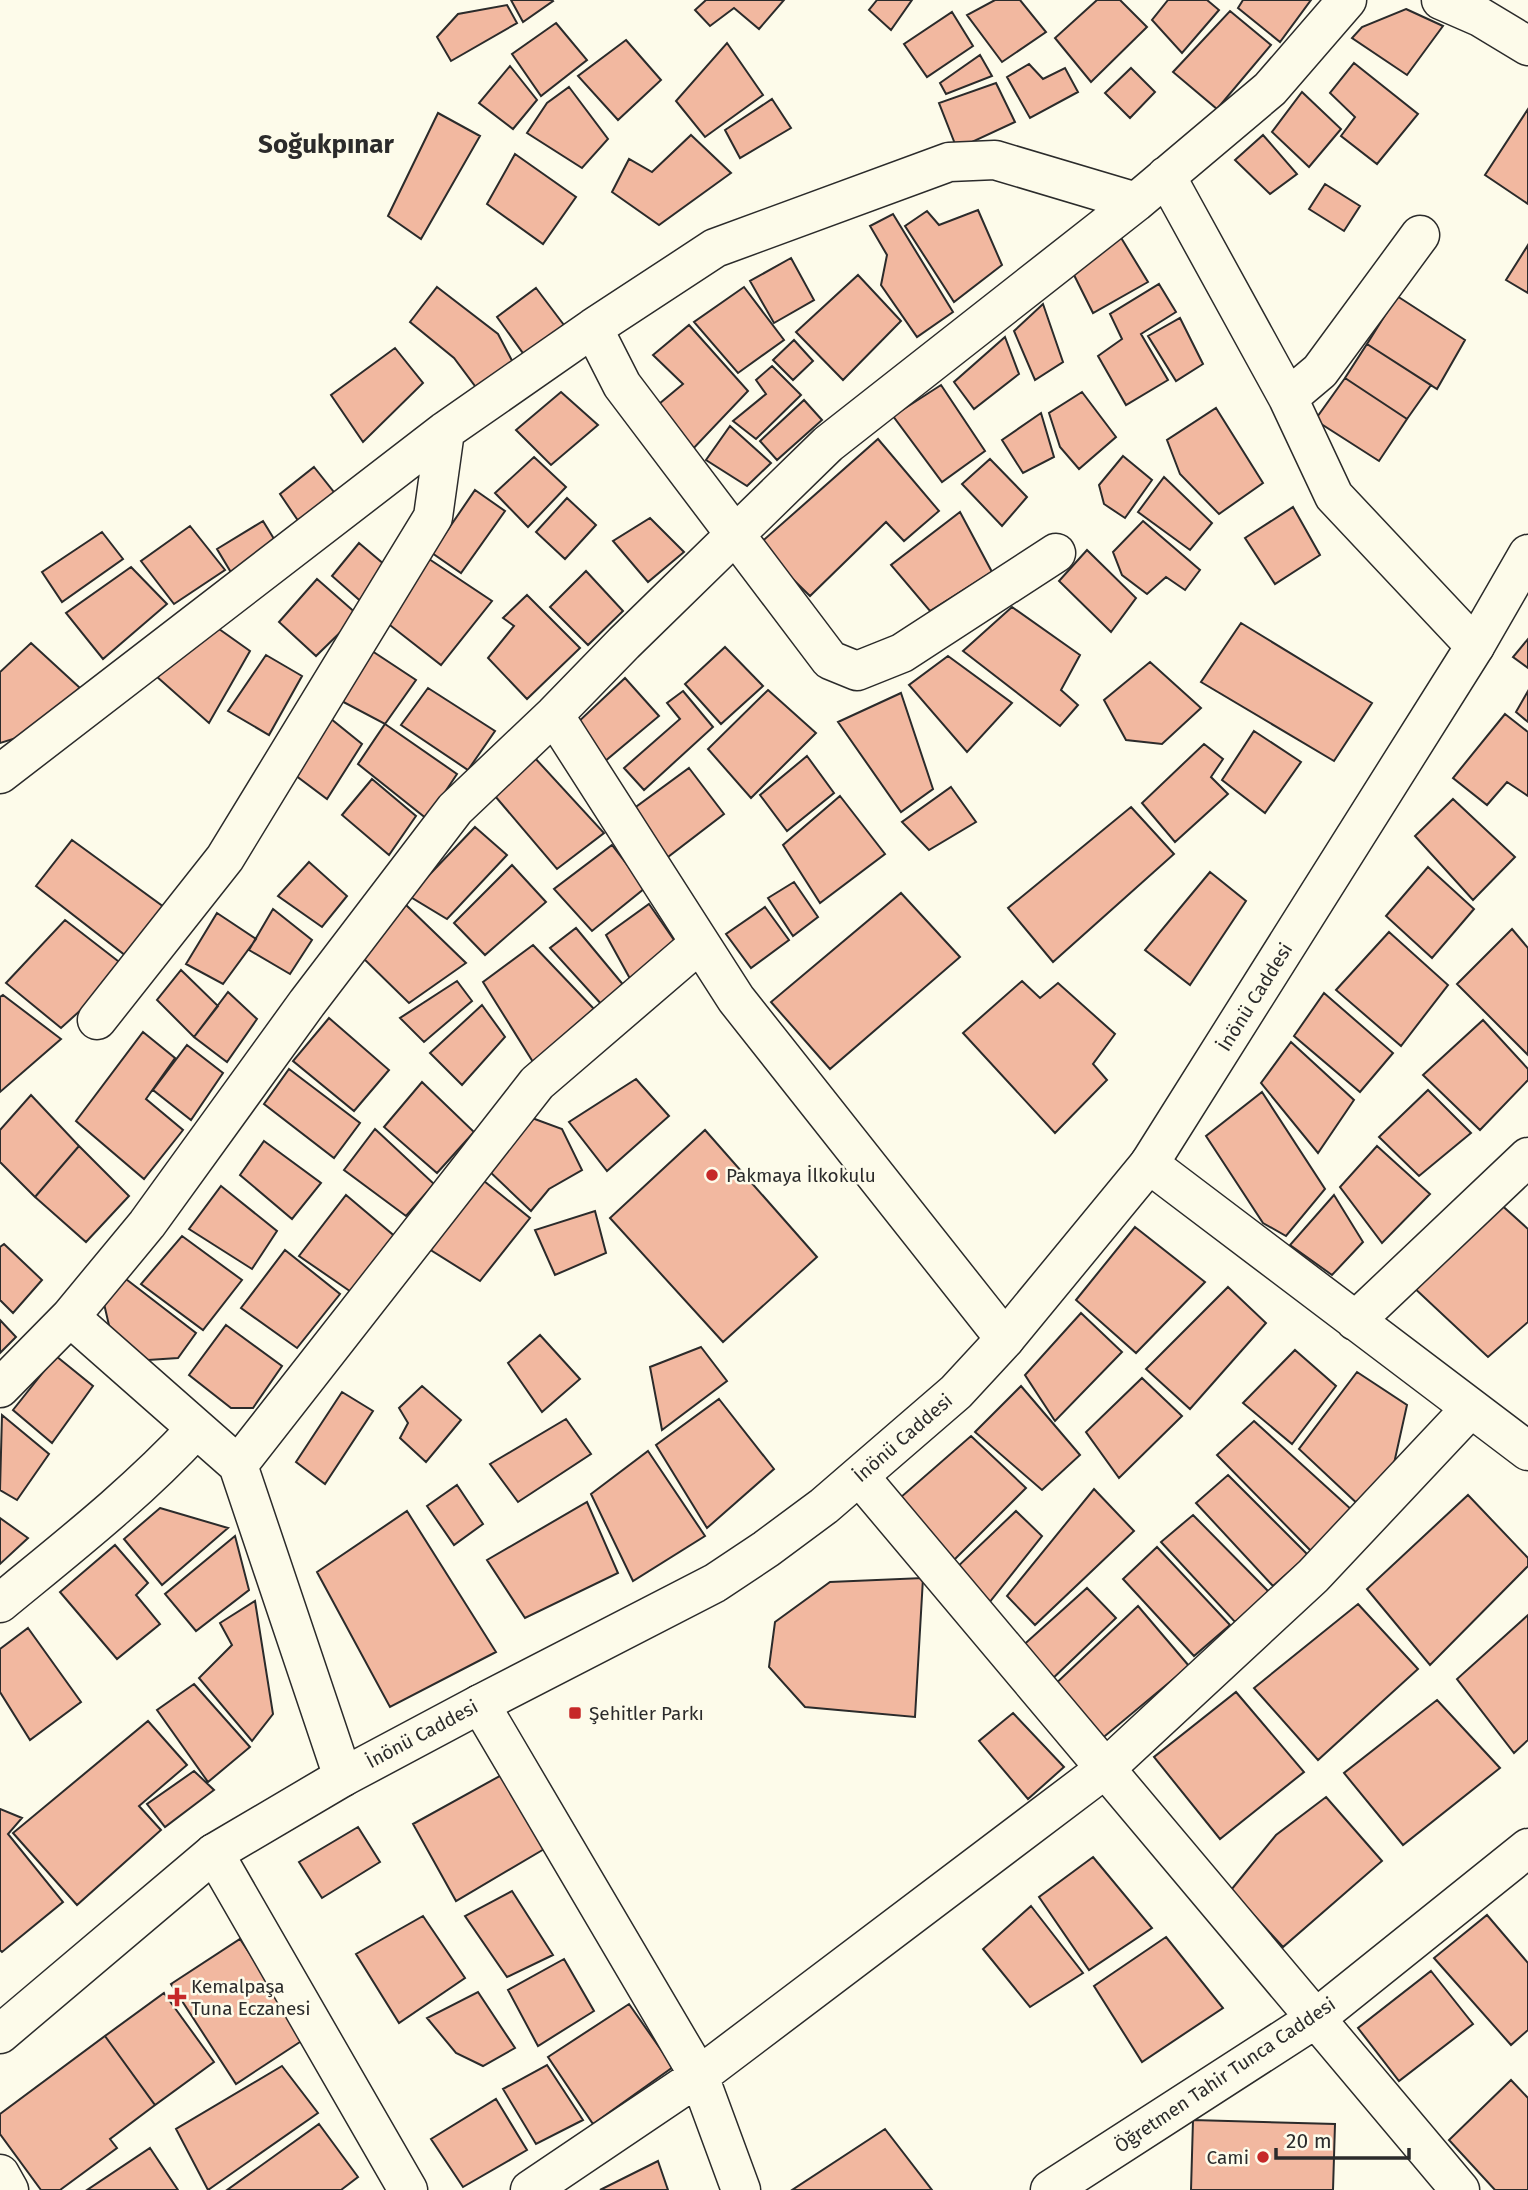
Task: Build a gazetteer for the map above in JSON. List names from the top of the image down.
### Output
{
  "streets": {
    "street": ["İnönü Caddesi", "Öğretmen Tahir Tunca Caddesi"]
  },
  "districts": ["Soğukpınar"],
  "places": {
    "other": ["Pakmaya İlkokulu", "Cami"],
    "transit": ["Şehitler Parkı"],
    "health": ["Kemalpaşa Tuna Eczanesi"]
  },
  "scale_bar": "20 m"
}
